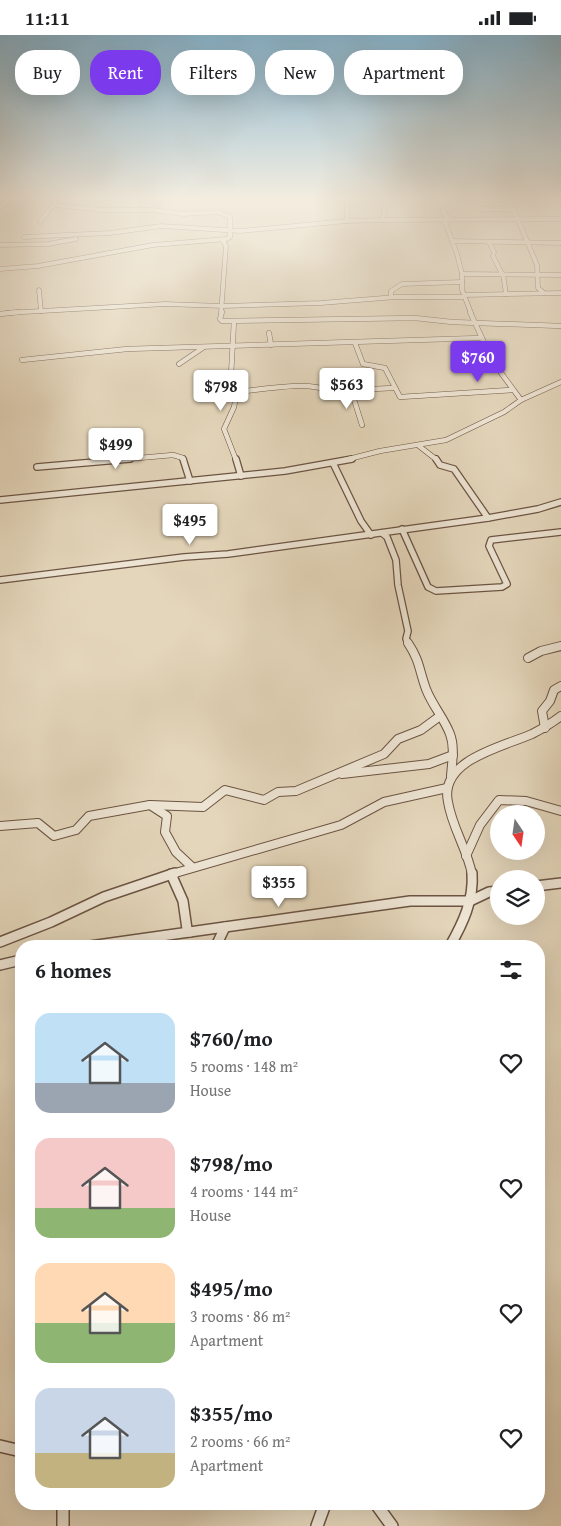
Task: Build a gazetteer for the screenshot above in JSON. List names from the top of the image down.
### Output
{
  "north": "bottom",
  "page": {
    "status": "11:11",
    "chip": [
      "Buy",
      "Rent",
      "Filters",
      "New",
      "Apartment"
    ],
    "price": [
      "$760",
      "$563",
      "$798",
      "$499",
      "$495",
      "$355"
    ],
    "heading": "6 homes",
    "list": [
      {
        "name": "$760/mo",
        "note": "5 rooms · 148 m² · House"
      },
      {
        "name": "$798/mo",
        "note": "4 rooms · 144 m² · House"
      },
      {
        "name": "$495/mo",
        "note": "3 rooms · 86 m² · Apartment"
      },
      {
        "name": "$355/mo",
        "note": "2 rooms · 66 m² · Apartment"
      }
    ]
  }
}
